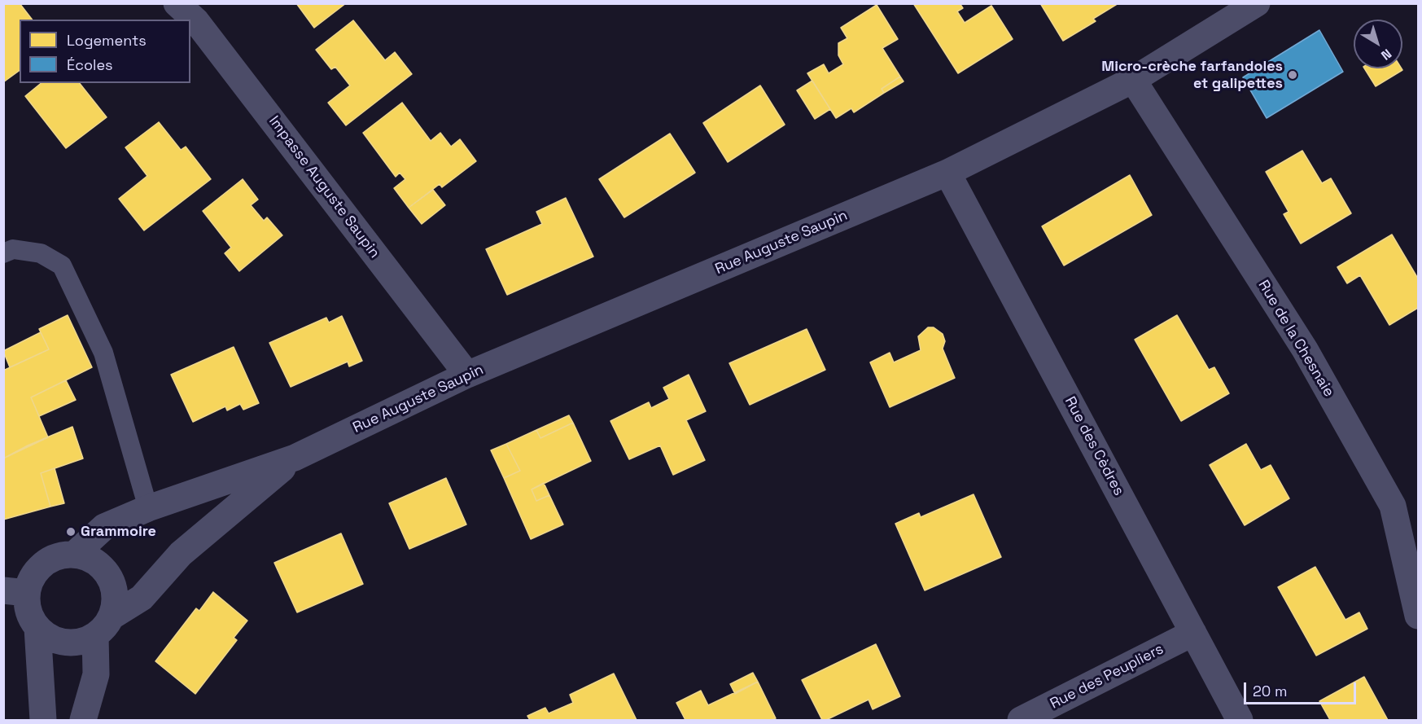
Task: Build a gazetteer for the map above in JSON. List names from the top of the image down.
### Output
{
  "streets": {
    "street": [
      "Impasse Auguste Saupin",
      "Rue Auguste Saupin",
      "Rue de la Chesnaie",
      "Rue des Cèdres",
      "Rue des Peupliers"
    ]
  },
  "crossings": [
    ["Impasse Auguste Saupin", "Rue Auguste Saupin"],
    ["Rue Auguste Saupin", "Rue de la Chesnaie"],
    ["Rue Auguste Saupin", "Rue des Cèdres"],
    ["Rue des Cèdres", "Rue des Peupliers"]
  ],
  "places": ["Micro-crèche farfandoles et galipettes", "Grammoire"],
  "legend": ["Logements", "Écoles"],
  "scale_bar": "20 m",
  "north": "bottom right"
}
